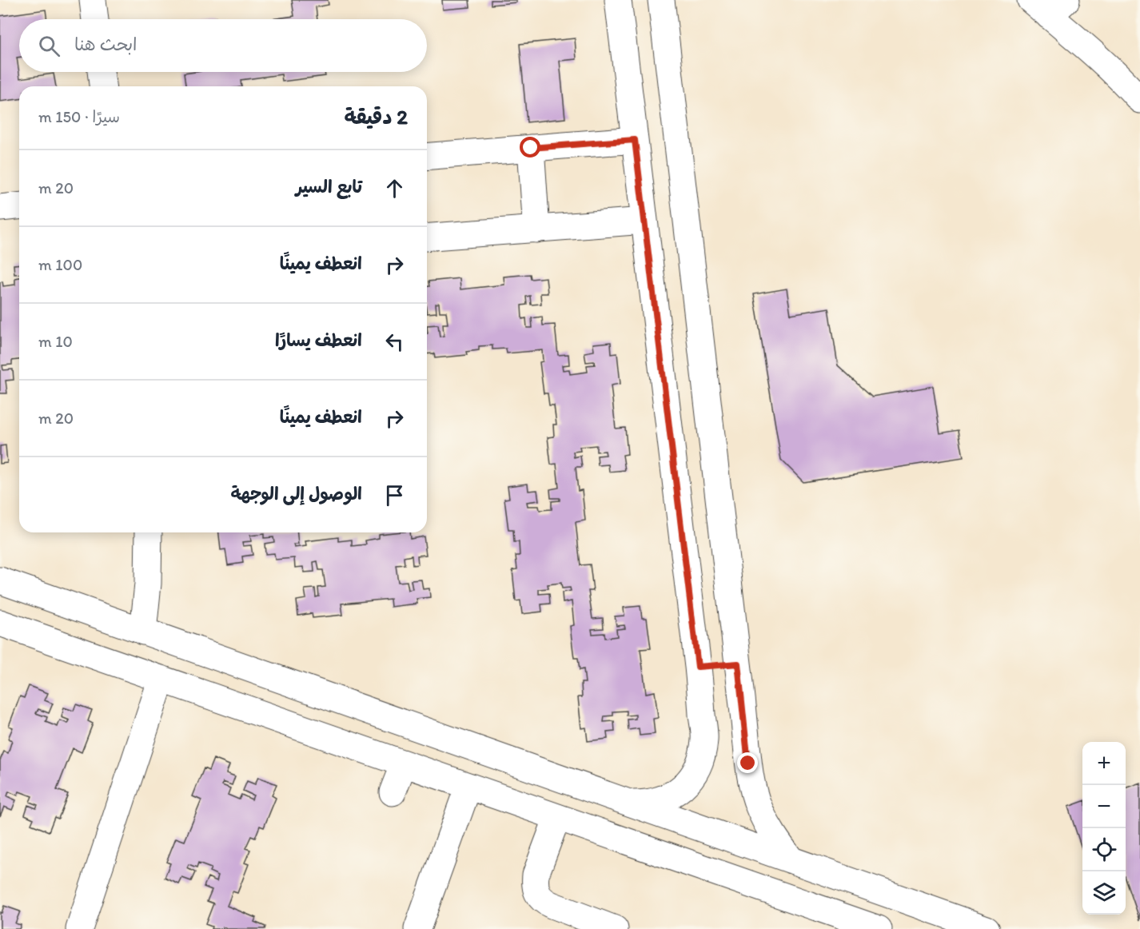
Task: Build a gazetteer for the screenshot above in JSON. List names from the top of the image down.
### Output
{
  "page": {
    "search": "ابحث هنا",
    "heading": ["2 دقيقة", "سيرًا · 150 m"],
    "list": [
      ["تابع السير", "20 m"],
      ["انعطف يمينًا", "100 m"],
      ["انعطف يسارًا", "10 m"],
      ["انعطف يمينًا", "20 m"],
      "الوصول إلى الوجهة"
    ],
    "map_buttons": ["+", "−"]
  }
}
